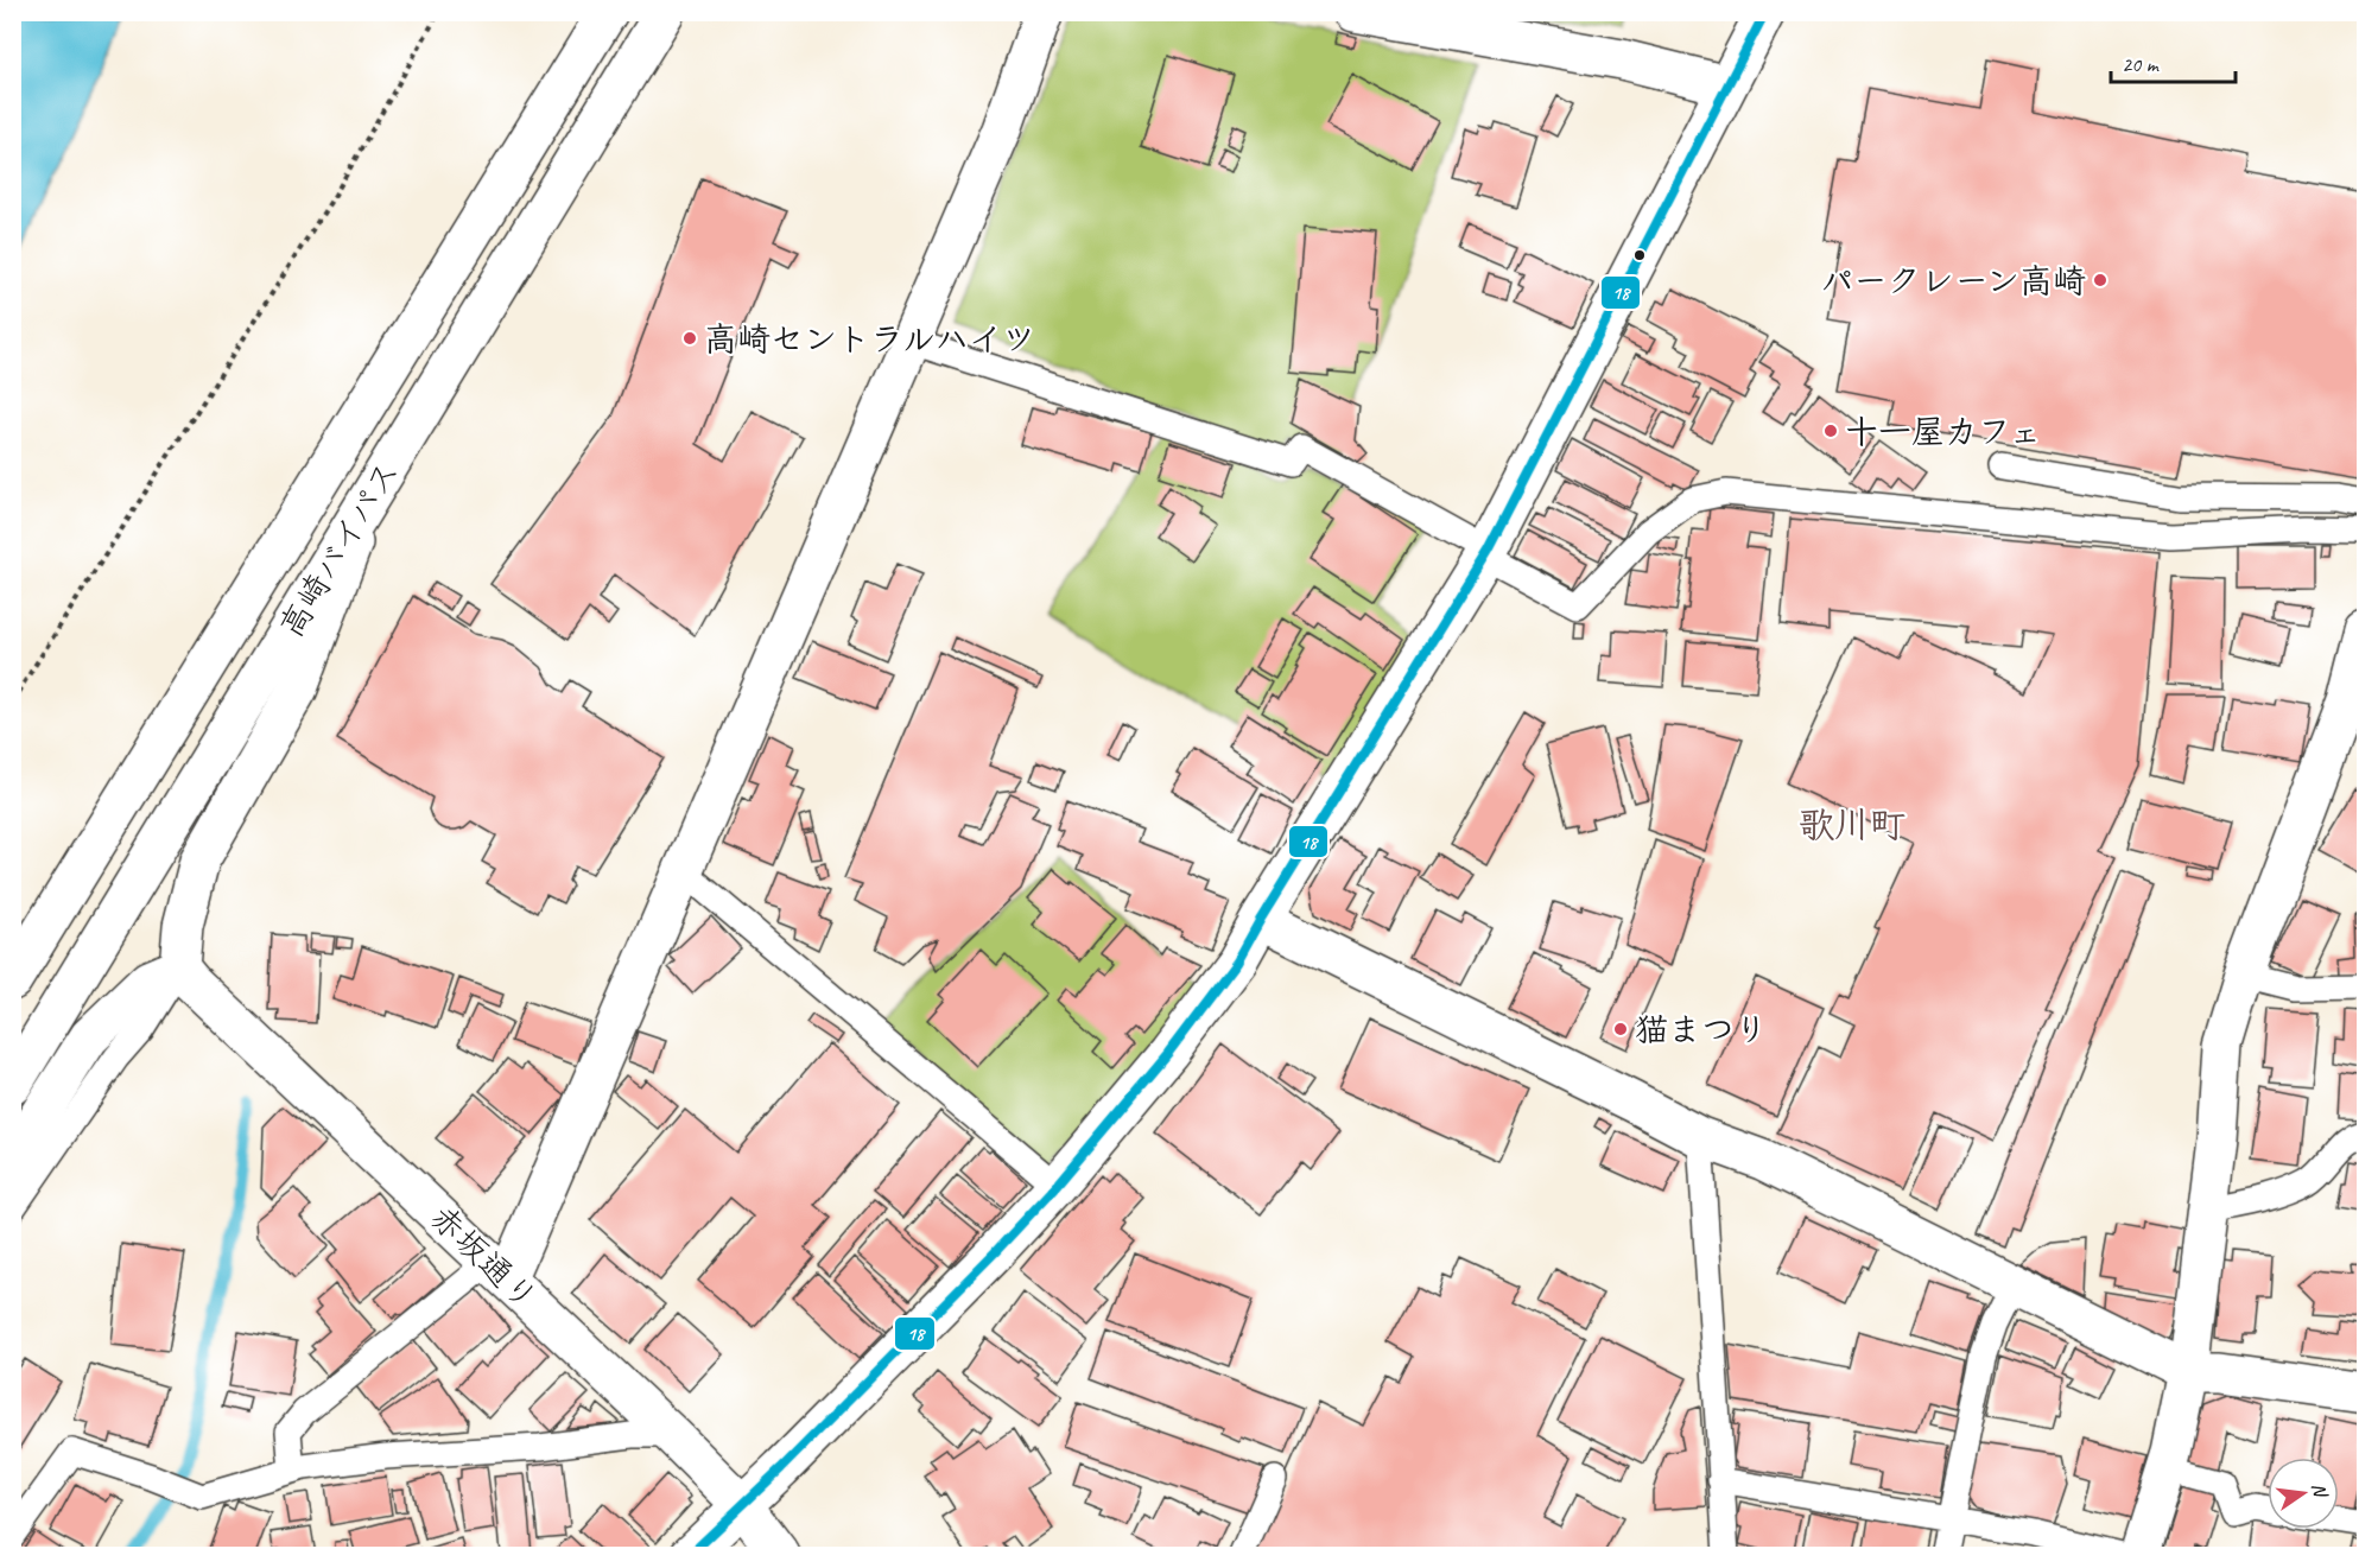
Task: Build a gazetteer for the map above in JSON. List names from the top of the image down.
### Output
{
  "streets": {
    "main road": ["高崎バイパス", "赤坂通り"]
  },
  "districts": ["歌川町"],
  "places": [
    "パークレーン高崎",
    "高崎セントラルハイツ",
    "十一屋カフェ",
    "猫まつり"
  ],
  "lines": ["transit line 18"],
  "scale_bar": "20 m",
  "north": "right"
}
